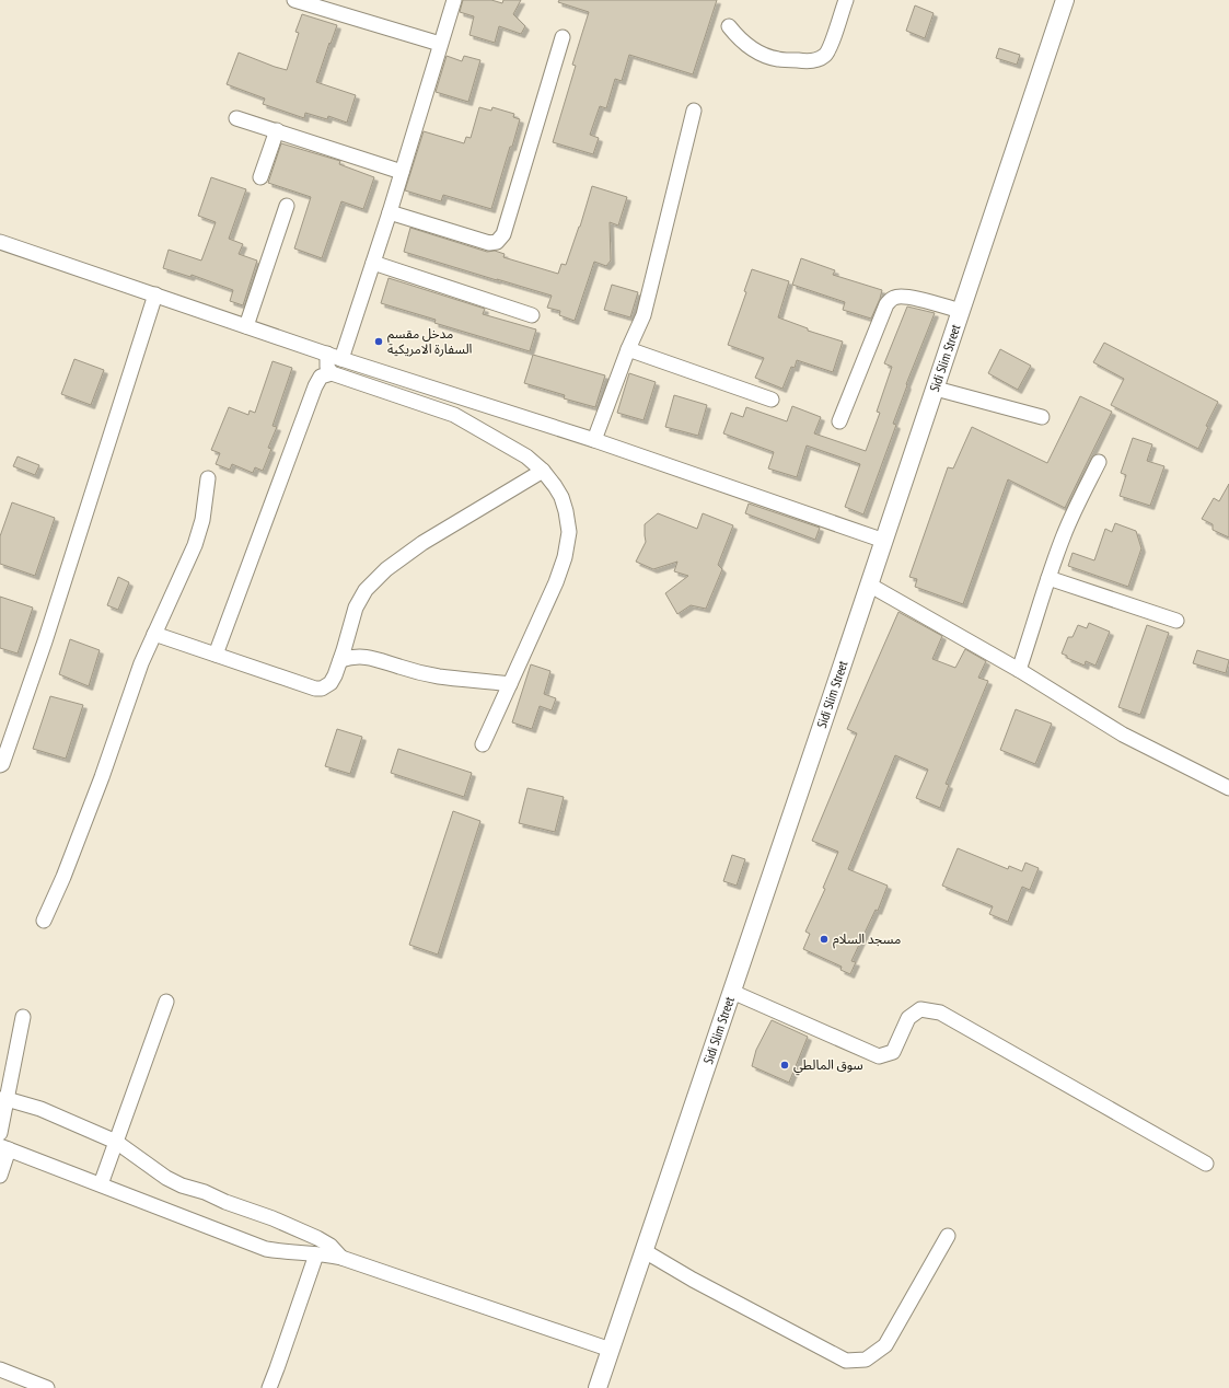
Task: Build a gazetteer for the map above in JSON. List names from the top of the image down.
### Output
{
  "streets": {
    "main road": ["Sidi Slim Street"]
  },
  "places": ["مدخل مقسم السفارة الامريكية", "مسجد السلام", "سوق المالطي"]
}
